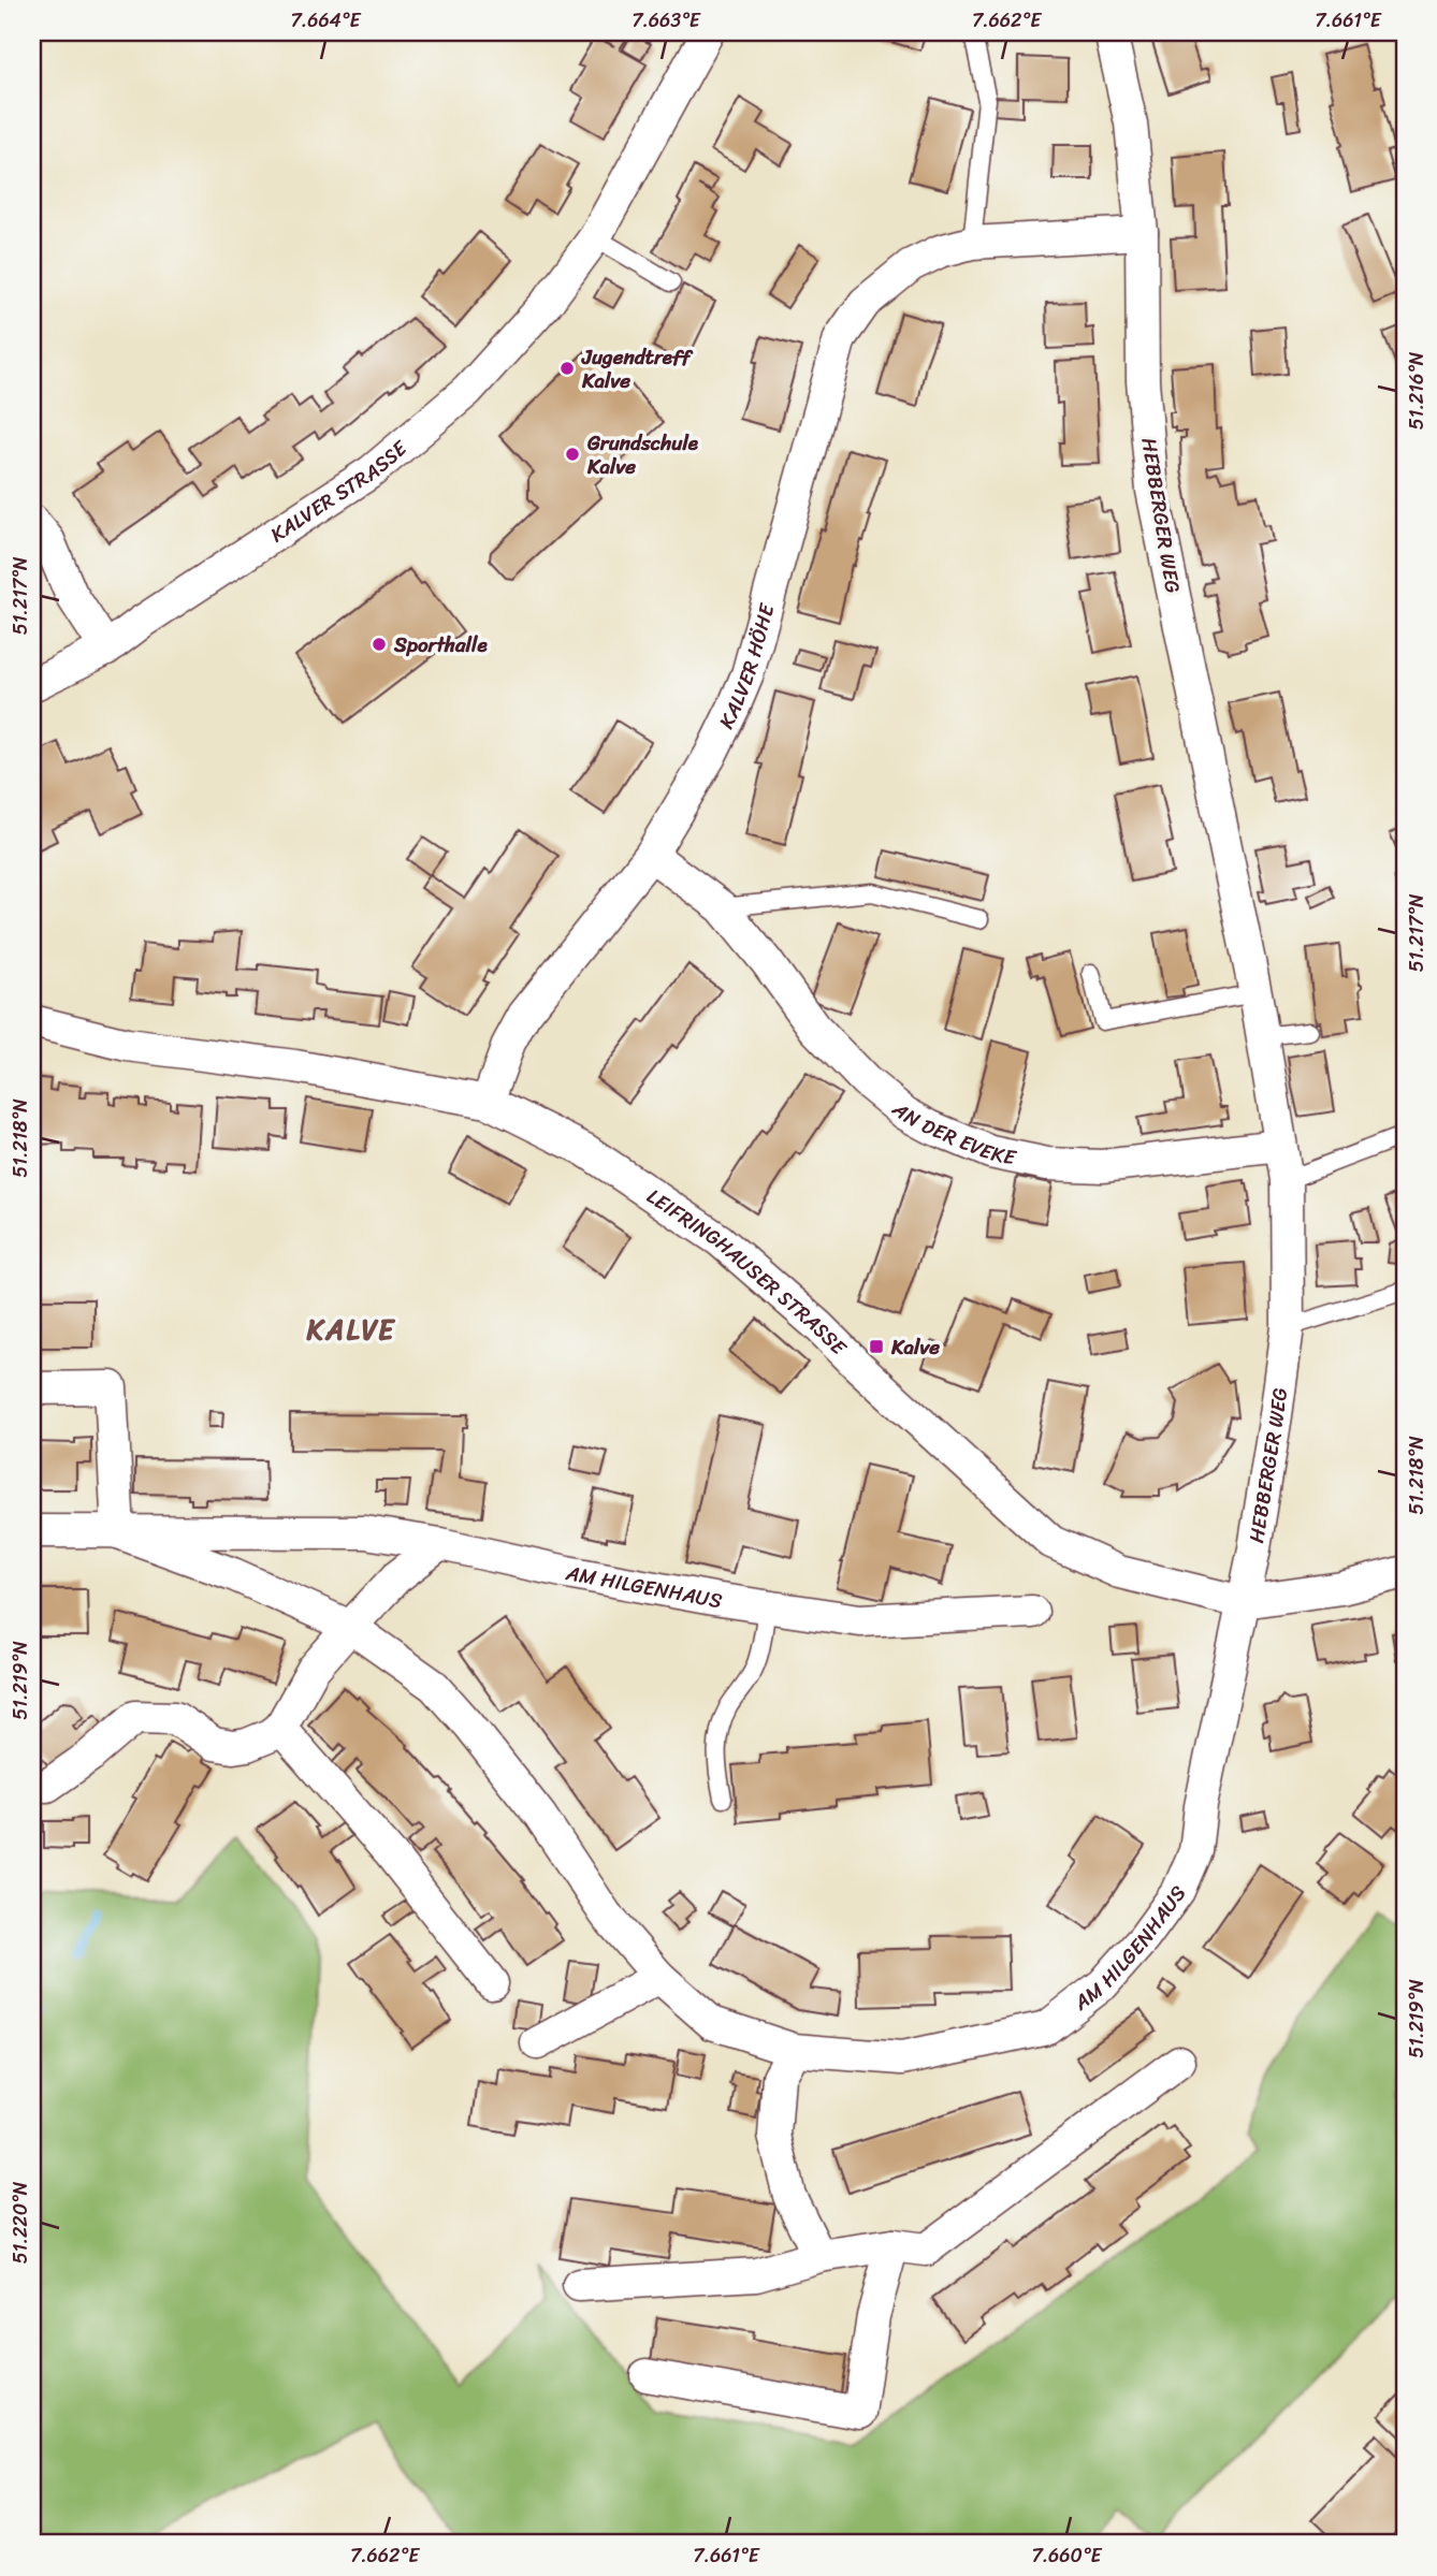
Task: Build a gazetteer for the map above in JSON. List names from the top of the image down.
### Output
{
  "streets": {
    "street": [
      "KALVER STRASSE",
      "HEBBERGER WEG",
      "KALVER HÖHE",
      "AN DER EVEKE",
      "LEIFRINGHAUSER STRASSE",
      "AM HILGENHAUS"
    ]
  },
  "crossings": [
    ["HEBBERGER WEG", "KALVER HÖHE"],
    ["HEBBERGER WEG", "AN DER EVEKE"],
    ["HEBBERGER WEG", "LEIFRINGHAUSER STRASSE"],
    ["HEBBERGER WEG", "AM HILGENHAUS"],
    ["KALVER HÖHE", "AN DER EVEKE"],
    ["KALVER HÖHE", "LEIFRINGHAUSER STRASSE"],
    ["LEIFRINGHAUSER STRASSE", "AM HILGENHAUS"]
  ],
  "districts": ["KALVE"],
  "places": {
    "other": ["Jugendtreff Kalve", "Grundschule Kalve", "Sporthalle"],
    "transit": ["Kalve"]
  },
  "coordinates": [
    "7.664°E",
    "7.663°E",
    "7.662°E",
    "7.661°E",
    "51.216°N",
    "51.217°N",
    "51.218°N",
    "51.219°N",
    "51.220°N",
    "7.660°E"
  ]
}
